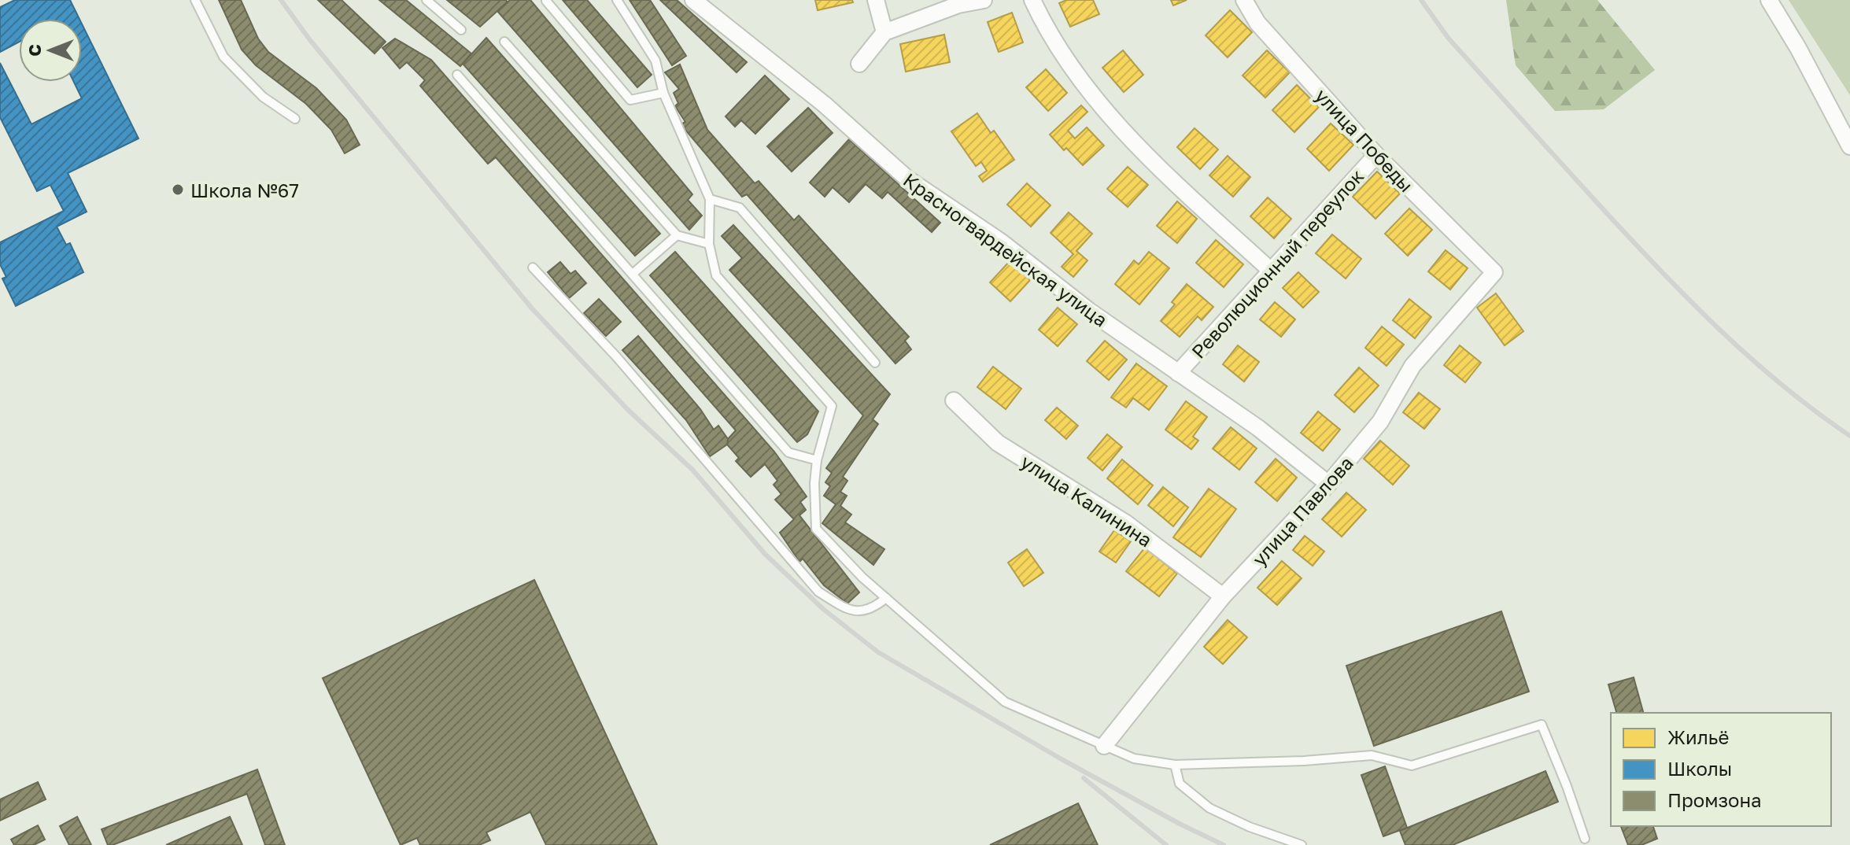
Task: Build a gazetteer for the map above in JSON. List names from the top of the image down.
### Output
{
  "streets": {
    "street": [
      "улица Победы",
      "Красногвардейская улица",
      "Революционный переулок",
      "улица Калинина",
      "улица Павлова"
    ]
  },
  "crossings": [
    ["улица Победы", "Революционный переулок"],
    ["улица Победы", "улица Павлова"],
    ["Красногвардейская улица", "Революционный переулок"],
    ["Красногвардейская улица", "улица Павлова"],
    ["улица Калинина", "улица Павлова"]
  ],
  "places": ["Школа №67"],
  "legend": ["Жильё", "Школы", "Промзона"],
  "north": "left"
}
